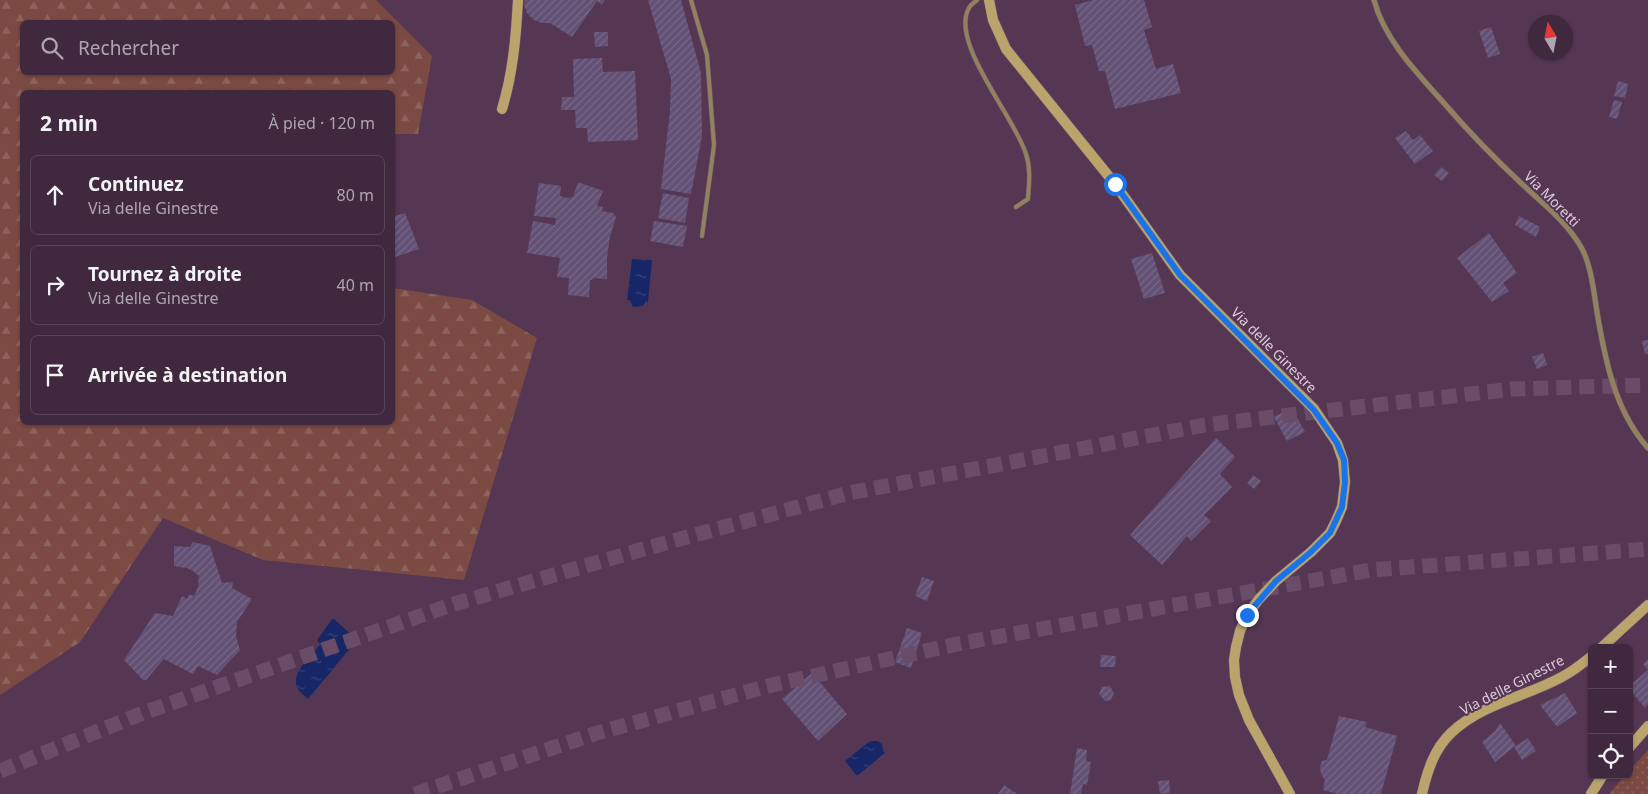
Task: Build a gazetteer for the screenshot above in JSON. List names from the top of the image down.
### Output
{
  "streets": {
    "street": ["Via Moretti", "Via delle Ginestre"]
  },
  "north": "top",
  "page": {
    "search": "Rechercher",
    "heading": ["2 min", "À pied · 120 m"],
    "list": [
      ["Continuez", "Via delle Ginestre", "80 m"],
      ["Tournez à droite", "Via delle Ginestre", "40 m"],
      "Arrivée à destination"
    ],
    "map_buttons": ["+", "−"]
  }
}
